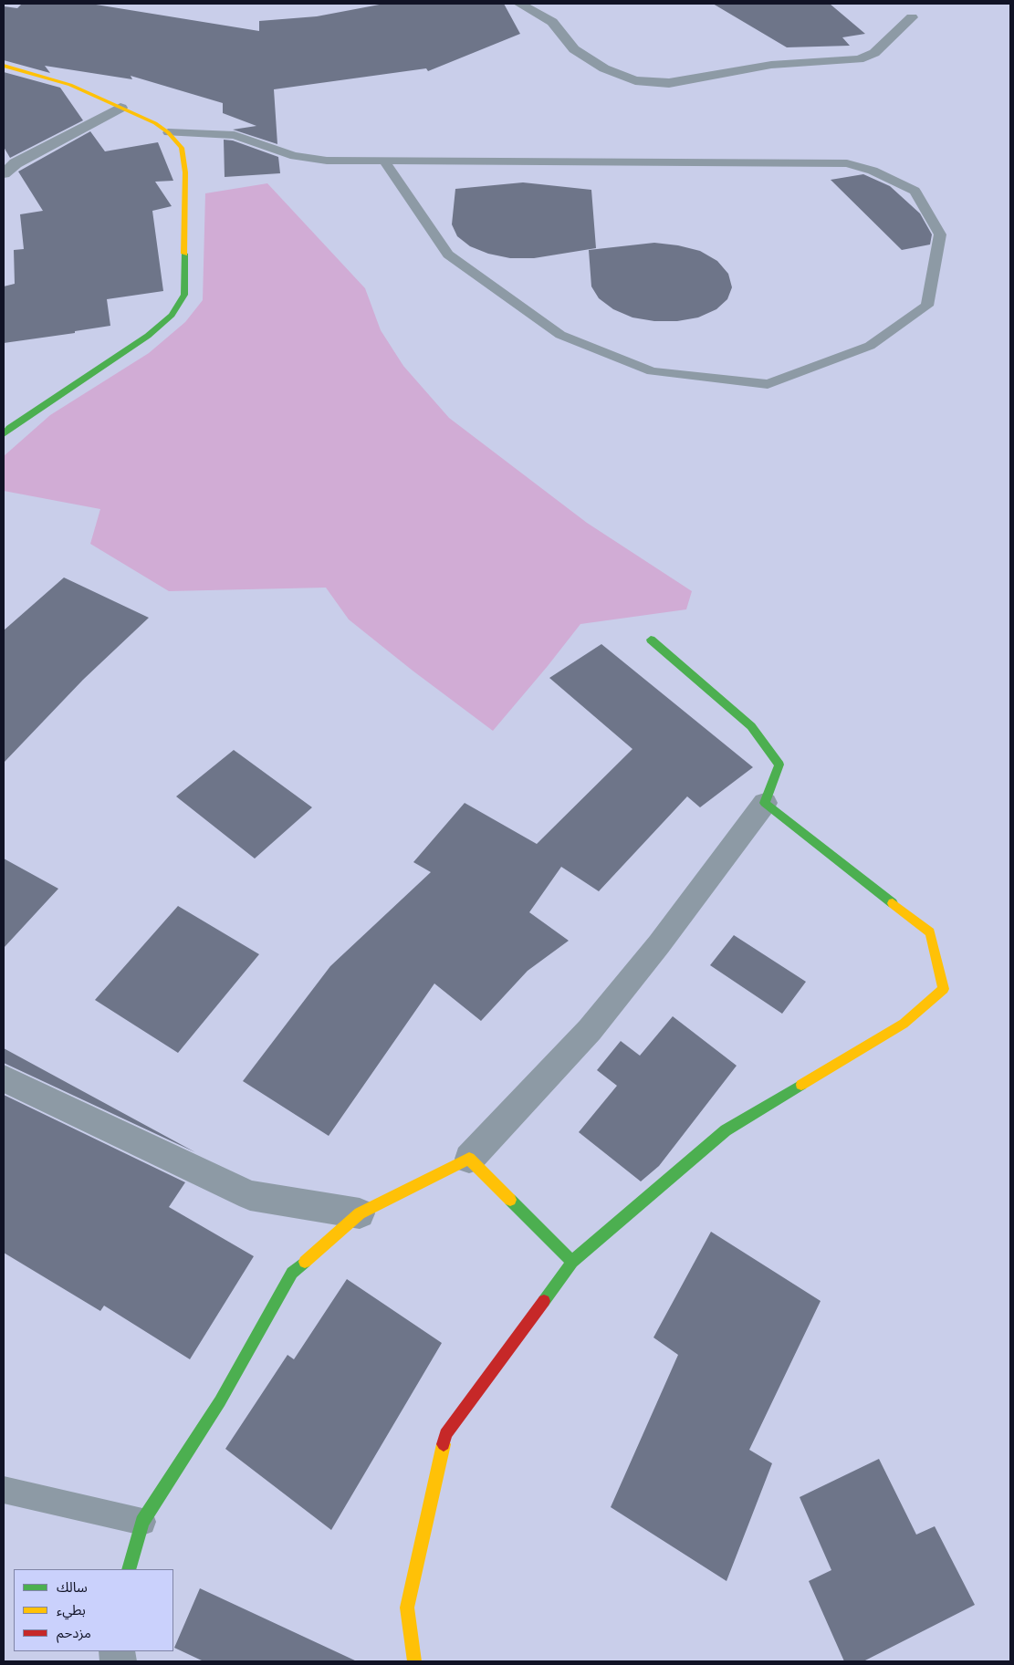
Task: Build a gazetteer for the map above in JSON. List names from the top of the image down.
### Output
{
  "legend": ["سالك", "بطيء", "مزدحم"]
}
